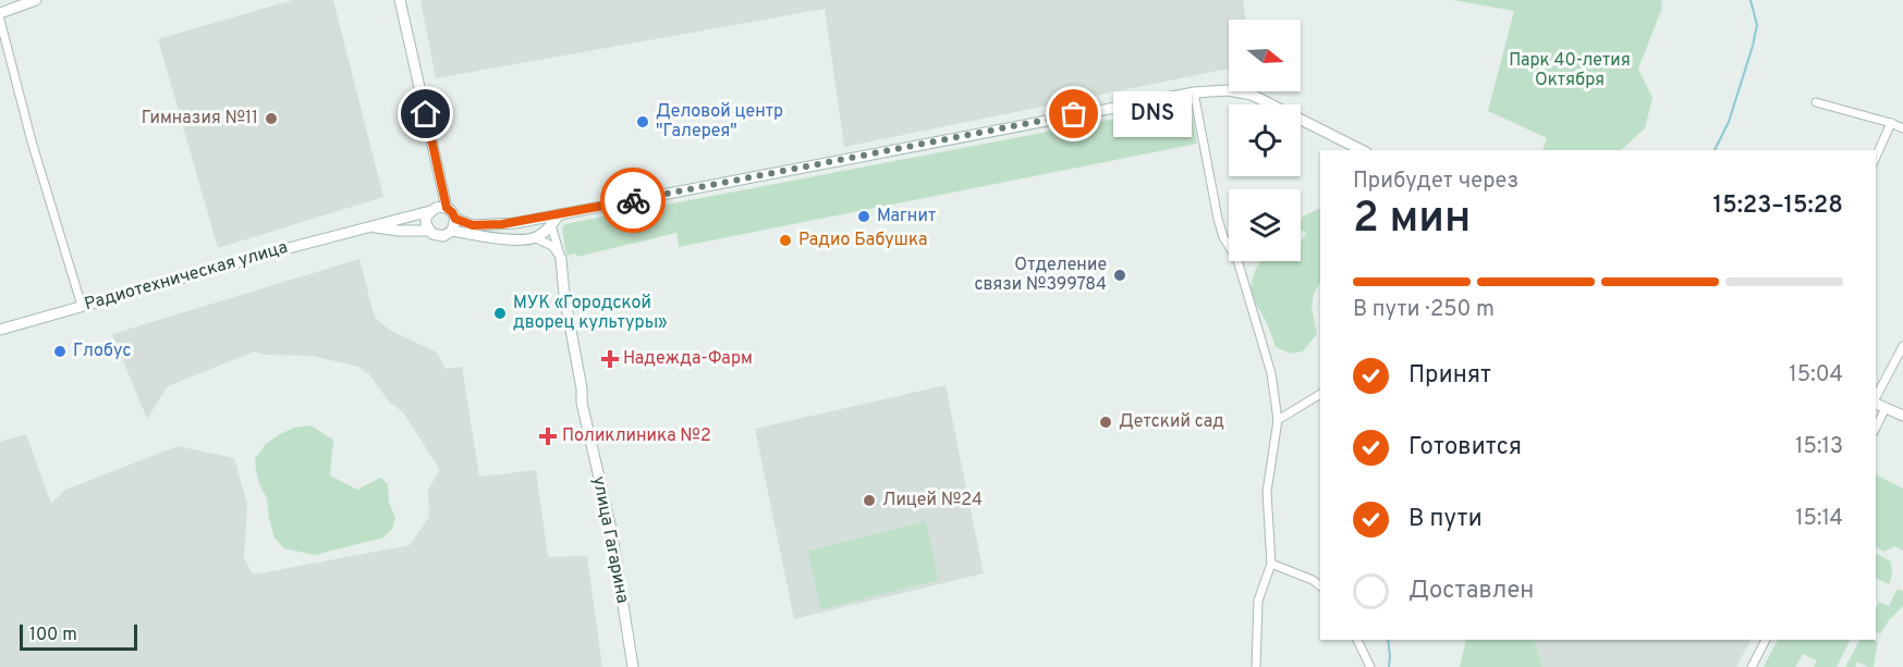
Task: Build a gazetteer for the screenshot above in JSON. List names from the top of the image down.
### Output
{
  "streets": {
    "street": ["Радиотехническая улица", "улица Гагарина"]
  },
  "parks": ["Парк 40-летия Октября"],
  "places": {
    "other": [
      "DNS",
      "Гимназия №11",
      "Деловой центр \"Галерея\"",
      "Магнит",
      "Радио Бабушка",
      "Отделение связи №399784",
      "МУК «Городской дворец культуры»",
      "Глобус",
      "Детский сад",
      "Лицей №24"
    ],
    "health": ["Надежда-Фарм", "Поликлиника №2"]
  },
  "scale_bar": "100 m",
  "north": "right",
  "page": {
    "bubble": "DNS",
    "heading": ["2 мин", "Прибудет через", "15:23–15:28"],
    "bar": "В пути · 250 m",
    "list": [
      ["Принят", "15:04"],
      ["Готовится", "15:13"],
      ["В пути", "15:14"],
      "Доставлен"
    ],
    "scale": "100 m"
  }
}
